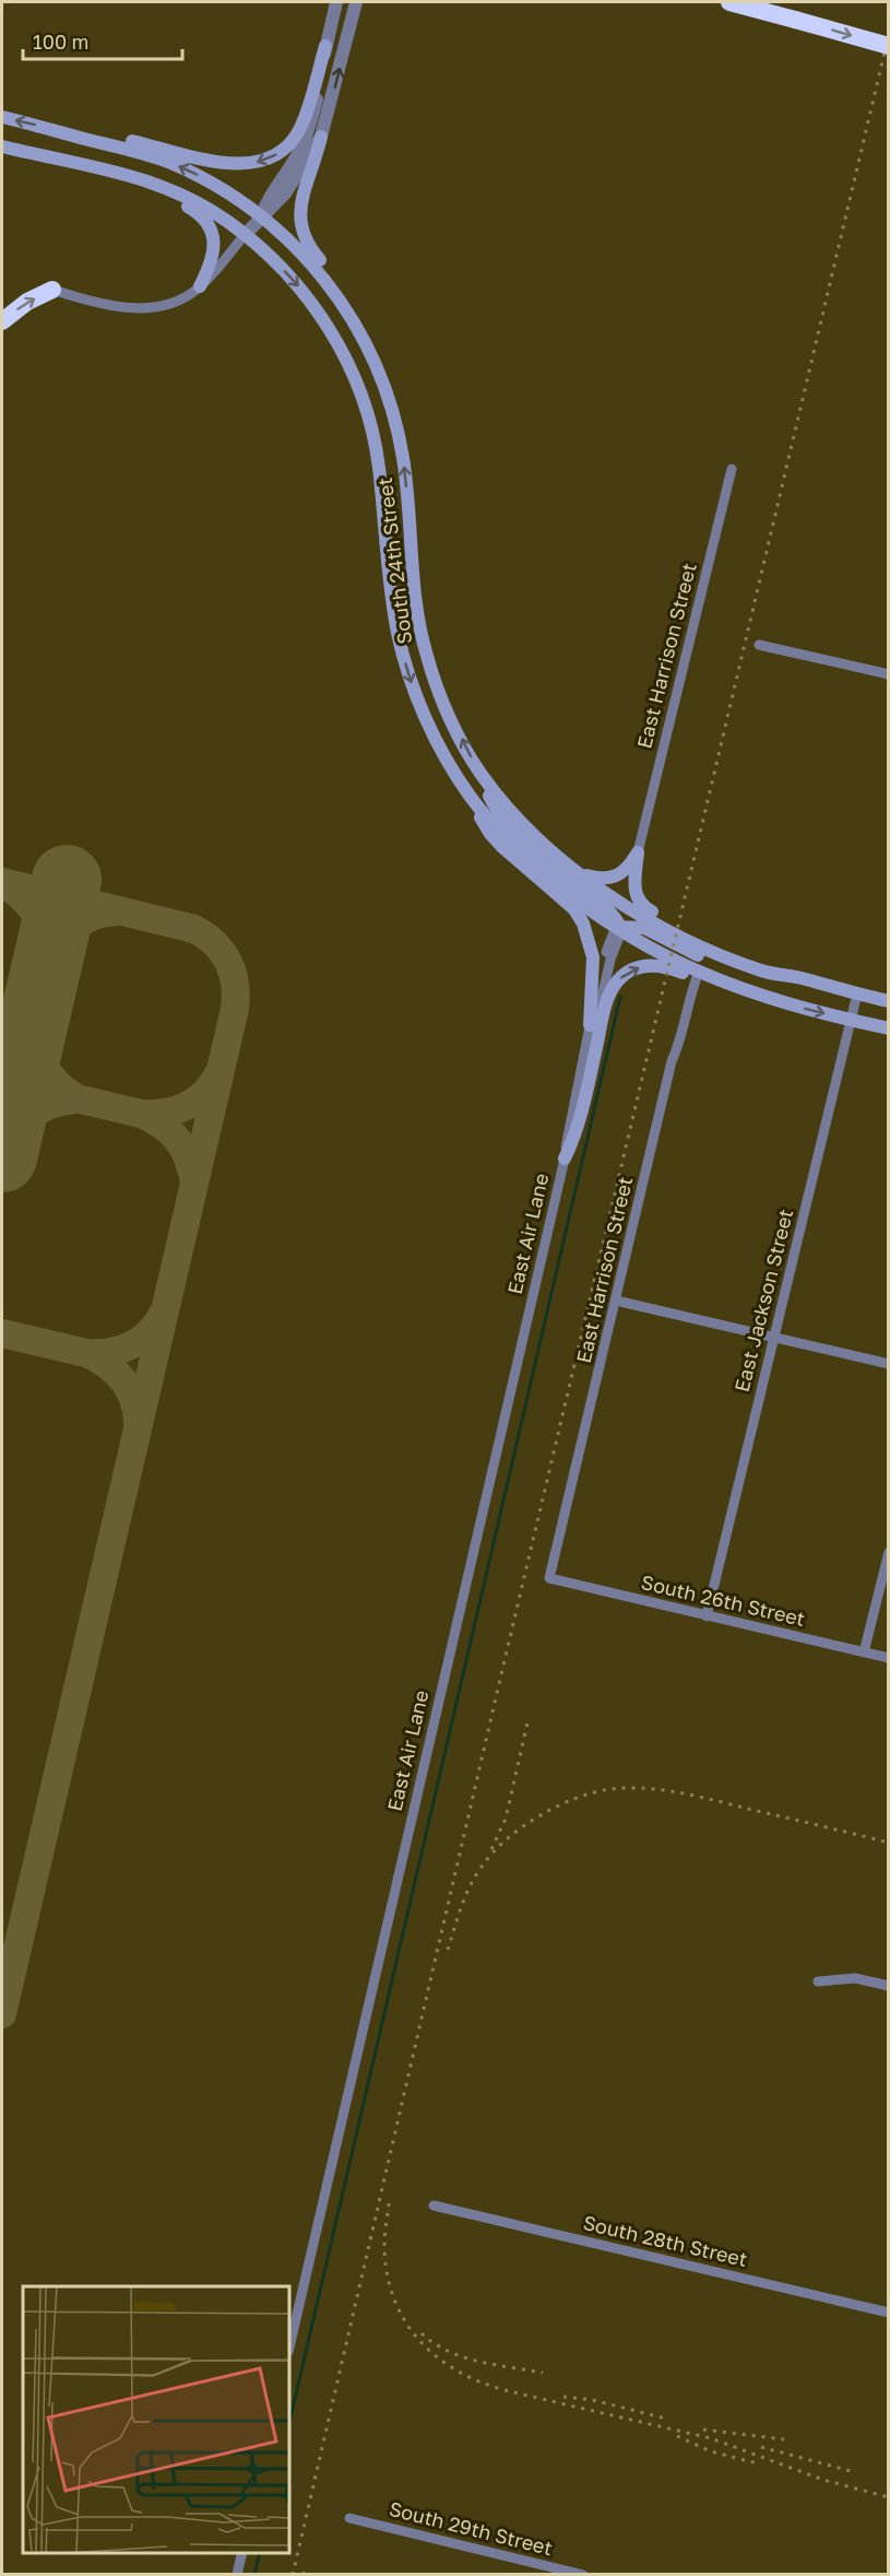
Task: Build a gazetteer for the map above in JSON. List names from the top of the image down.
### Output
{
  "streets": {
    "main road": ["South 24th Street"],
    "street": [
      "East Harrison Street",
      "East Air Lane",
      "East Jackson Street",
      "South 26th Street",
      "South 28th Street",
      "South 29th Street"
    ]
  },
  "crossings": [
    ["South 24th Street", "East Harrison Street"],
    ["South 24th Street", "East Air Lane"],
    ["South 24th Street", "East Jackson Street"],
    ["East Harrison Street", "South 26th Street"],
    ["East Jackson Street", "South 26th Street"]
  ],
  "scale_bar": "100 m"
}
